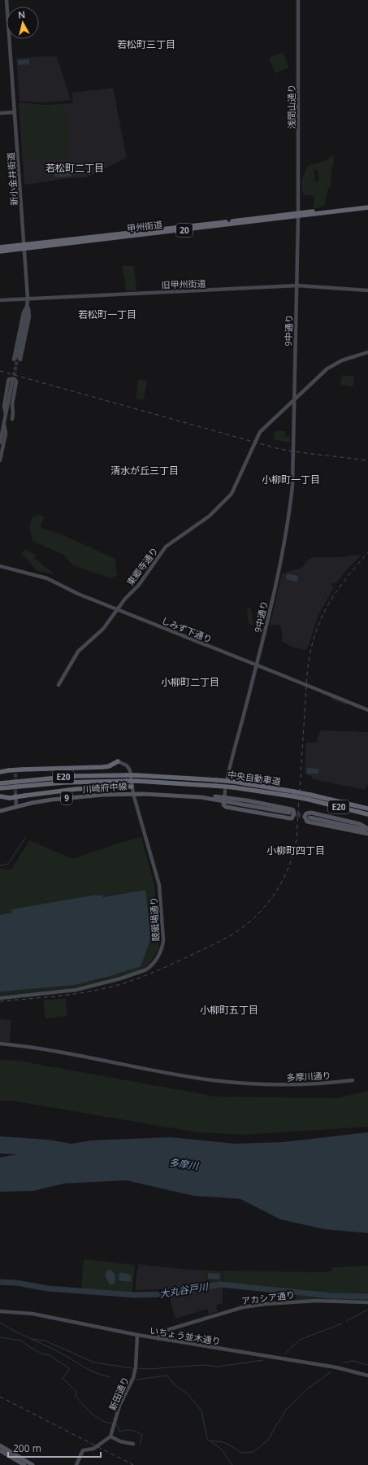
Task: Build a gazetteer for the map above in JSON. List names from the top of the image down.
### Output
{
  "streets": {
    "highway": [
      "甲州街道",
      "20",
      "E20",
      "中央自動車道"
    ],
    "main road": ["川崎府中線", "9"],
    "street": [
      "浅間山通り",
      "新小金井街道",
      "旧甲州街道",
      "9中通り",
      "東郷寺通り",
      "しみず下通り",
      "競艇場通り",
      "多摩川通り",
      "アカシア通り",
      "いちょう並木通り",
      "新田通り"
    ]
  },
  "crossings": [
    ["浅間山通り", "甲州街道"],
    ["浅間山通り", "9中通り"],
    ["新小金井街道", "甲州街道"],
    ["新小金井街道", "旧甲州街道"],
    ["甲州街道", "9中通り"],
    ["旧甲州街道", "9中通り"],
    ["9中通り", "東郷寺通り"],
    ["9中通り", "しみず下通り"],
    ["東郷寺通り", "しみず下通り"],
    ["川崎府中線", "競艇場通り"],
    ["アカシア通り", "いちょう並木通り"],
    ["いちょう並木通り", "新田通り"]
  ],
  "districts": [
    "若松町三丁目",
    "若松町二丁目",
    "若松町一丁目",
    "清水が丘三丁目",
    "小柳町一丁目",
    "小柳町二丁目",
    "小柳町四丁目",
    "小柳町五丁目"
  ],
  "water": ["多摩川", "大丸谷戸川"],
  "scale_bar": "200 m",
  "north": "top"
}
